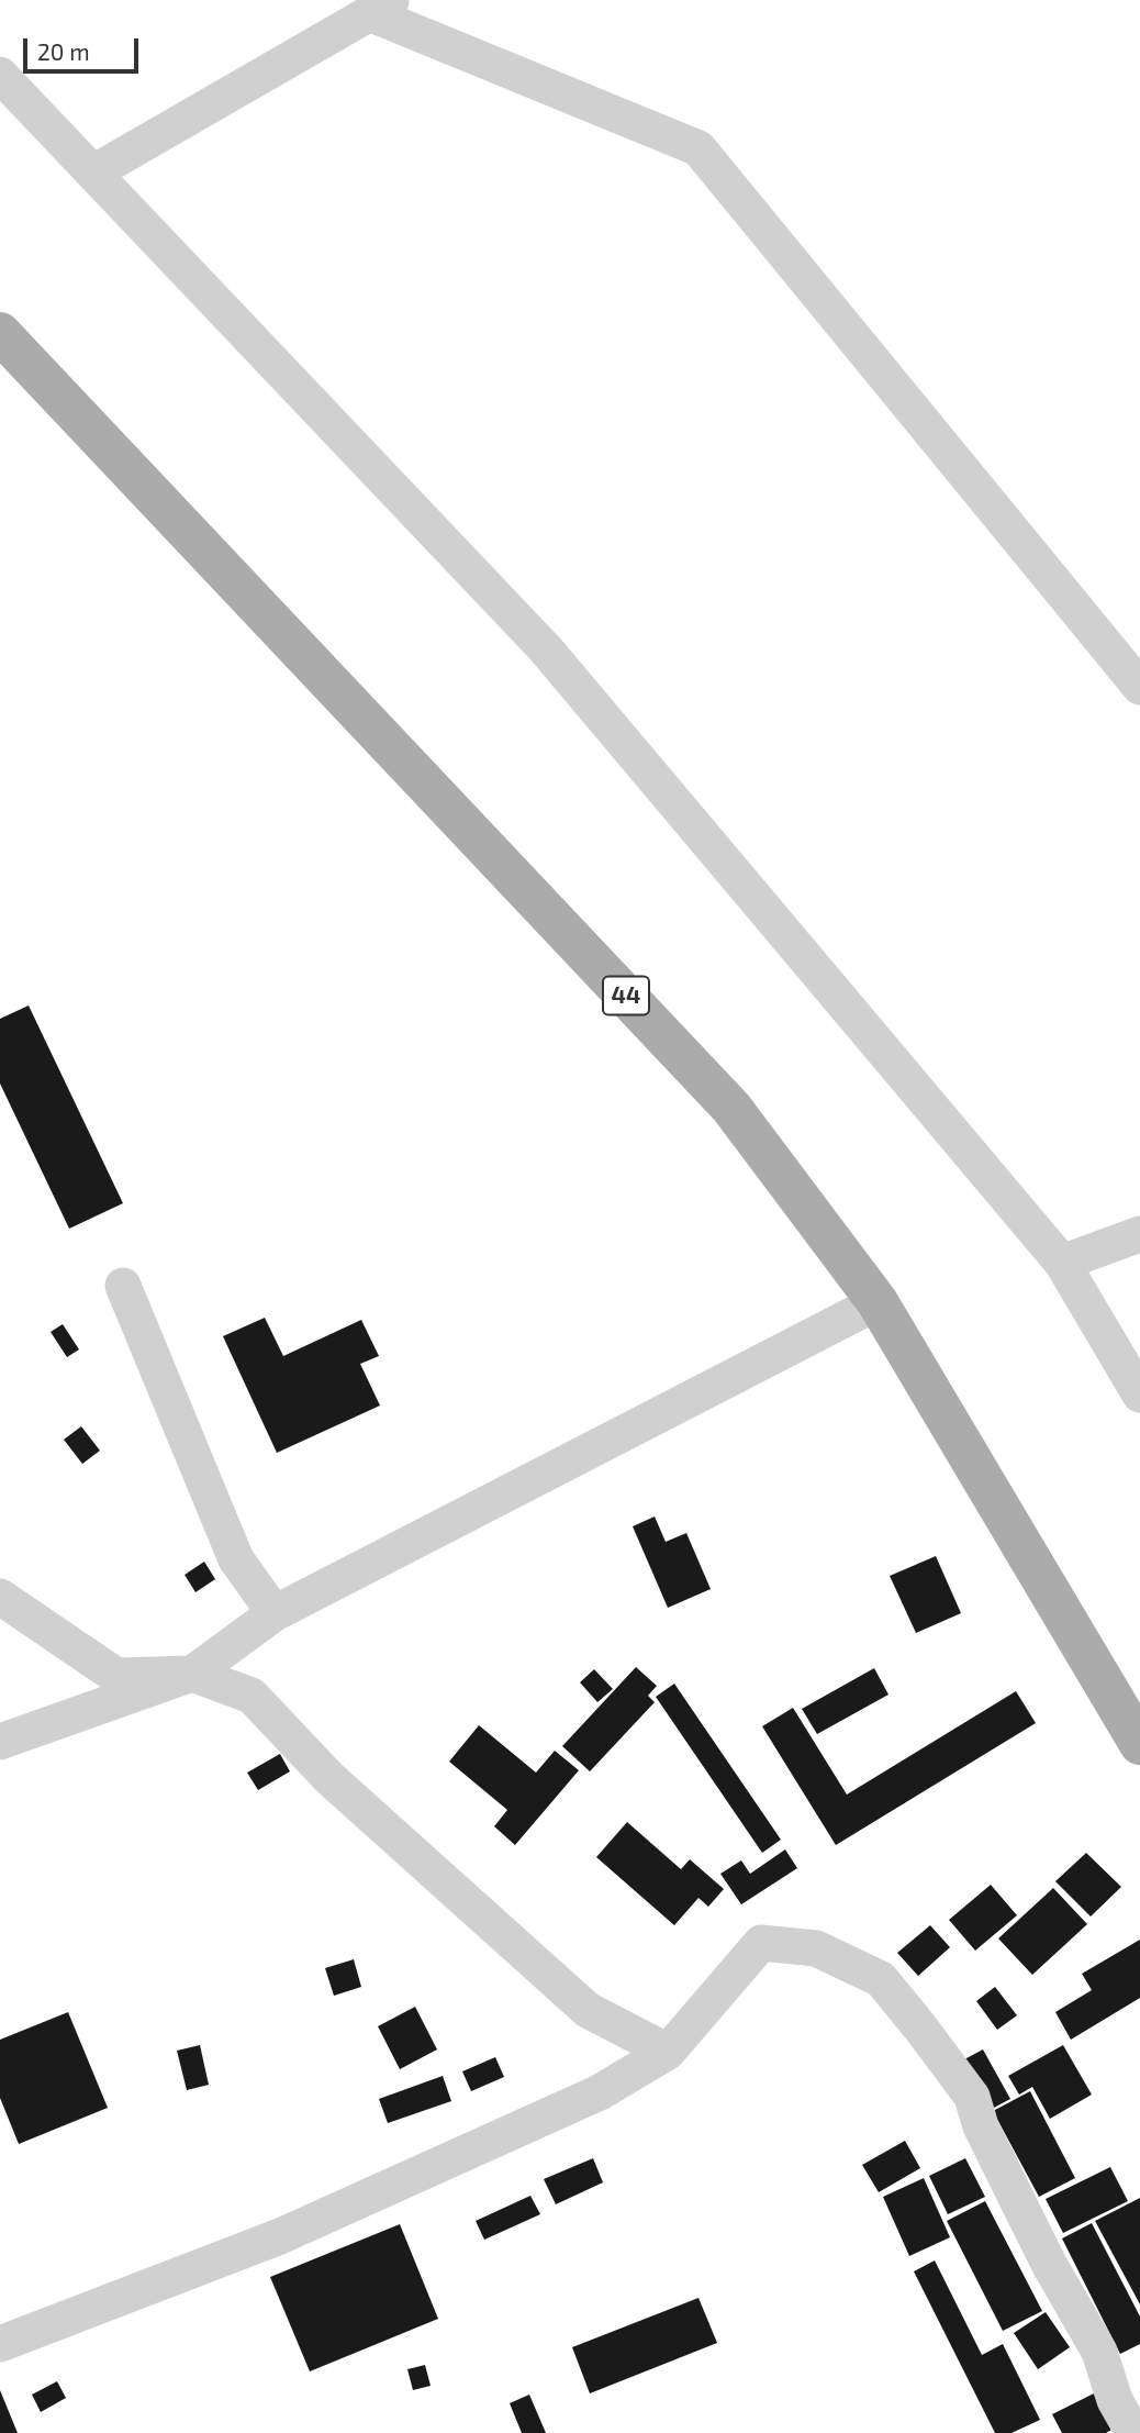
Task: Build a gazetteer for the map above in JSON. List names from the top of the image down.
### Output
{
  "streets": {
    "main road": ["44"]
  },
  "scale_bar": "20 m"
}
